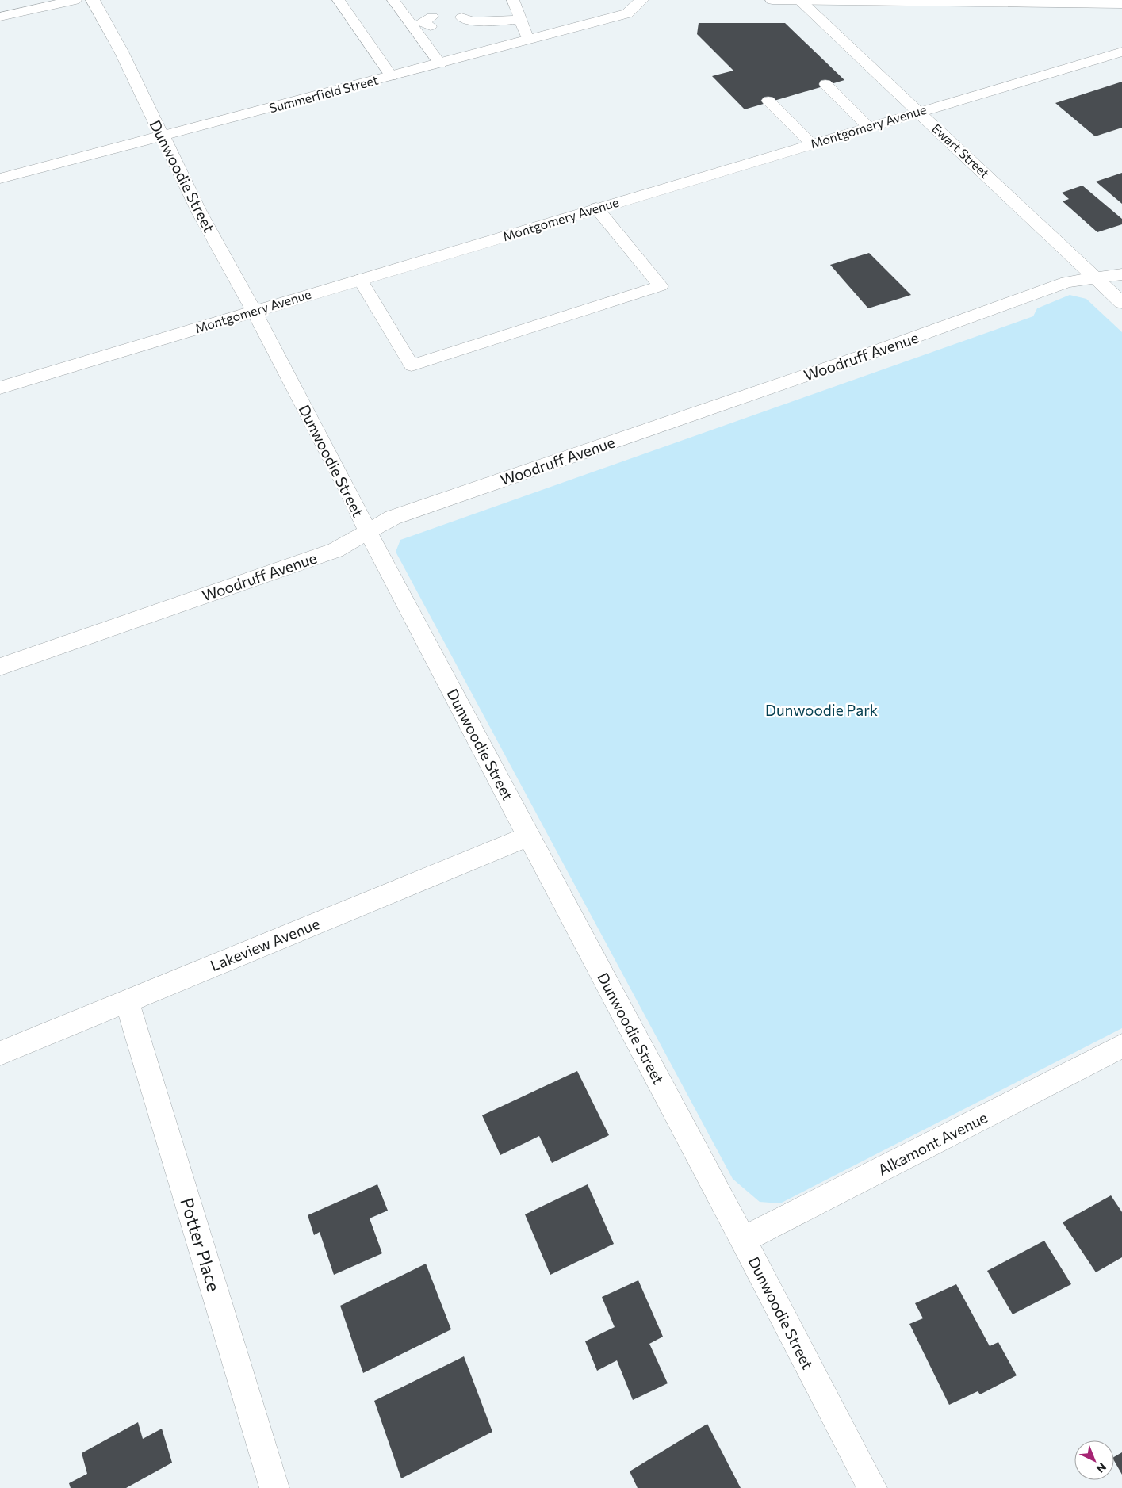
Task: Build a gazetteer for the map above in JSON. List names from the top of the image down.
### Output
{
  "streets": {
    "street": [
      "Summerfield Street",
      "Montgomery Avenue",
      "Ewart Street",
      "Dunwoodie Street",
      "Woodruff Avenue",
      "Lakeview Avenue",
      "Alkamont Avenue",
      "Potter Place"
    ]
  },
  "crossings": [
    ["Summerfield Street", "Dunwoodie Street"],
    ["Montgomery Avenue", "Ewart Street"],
    ["Montgomery Avenue", "Dunwoodie Street"],
    ["Ewart Street", "Woodruff Avenue"],
    ["Dunwoodie Street", "Woodruff Avenue"],
    ["Dunwoodie Street", "Lakeview Avenue"],
    ["Dunwoodie Street", "Alkamont Avenue"],
    ["Lakeview Avenue", "Potter Place"]
  ],
  "parks": ["Dunwoodie Park"],
  "north": "bottom right"
}
